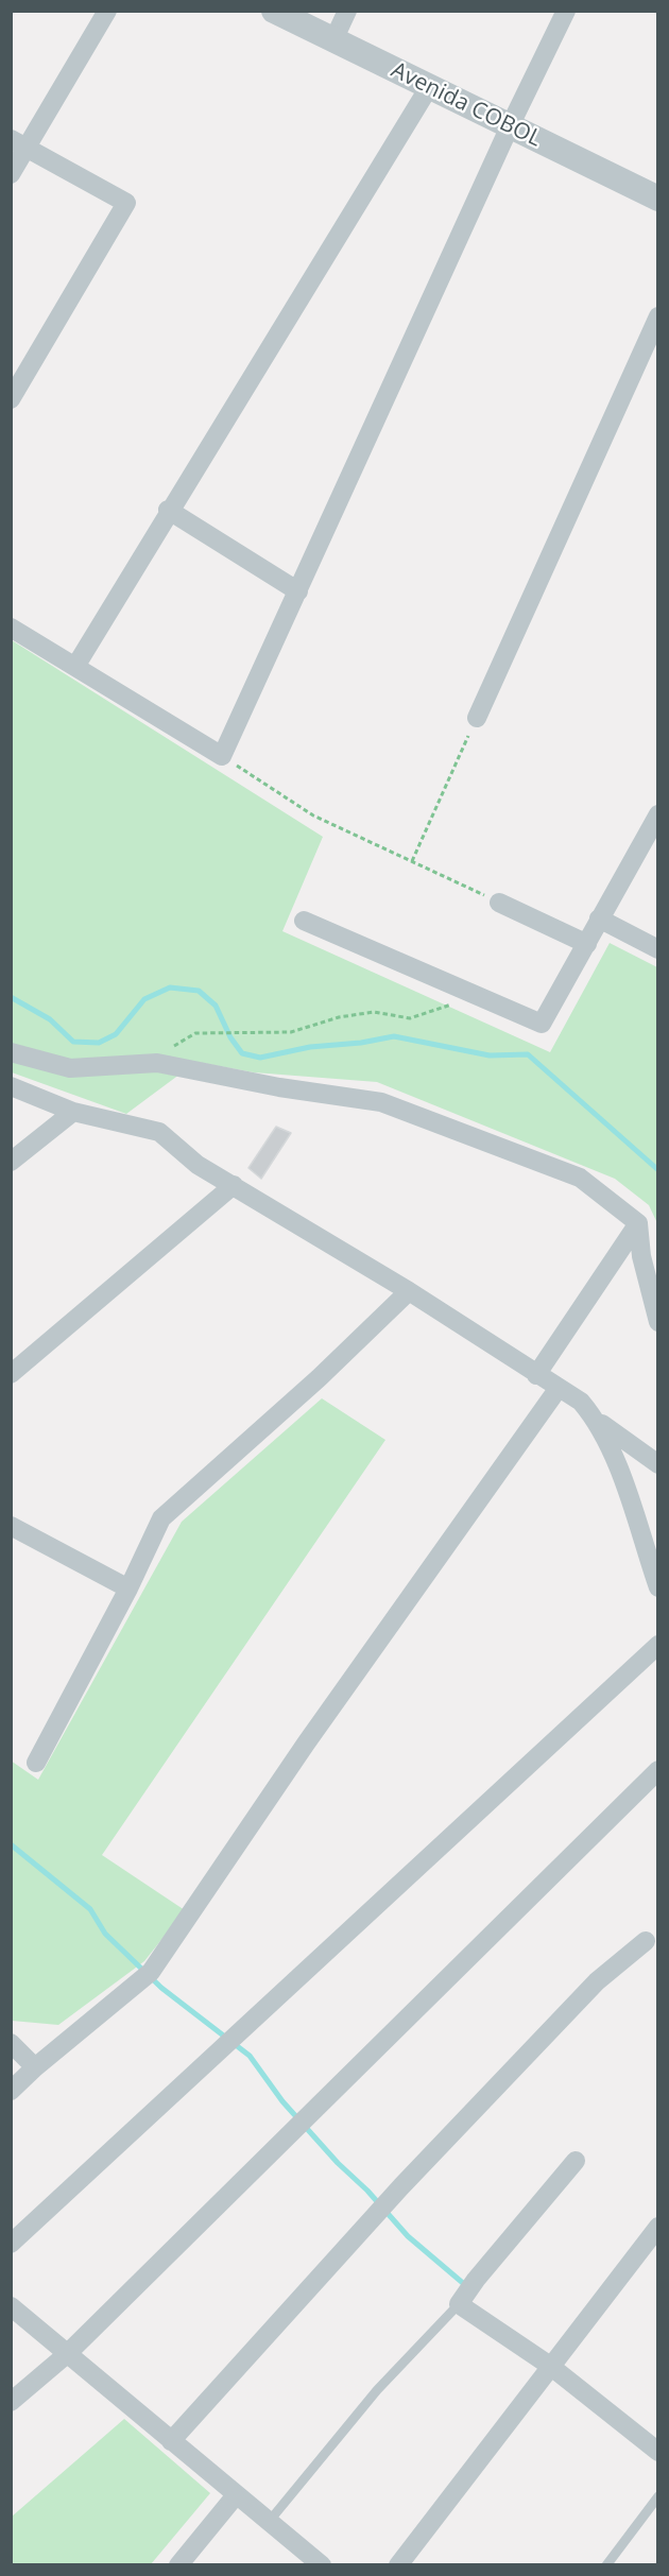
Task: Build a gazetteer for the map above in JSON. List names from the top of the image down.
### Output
{
  "streets": {
    "street": ["Avenida COBOL"]
  }
}
